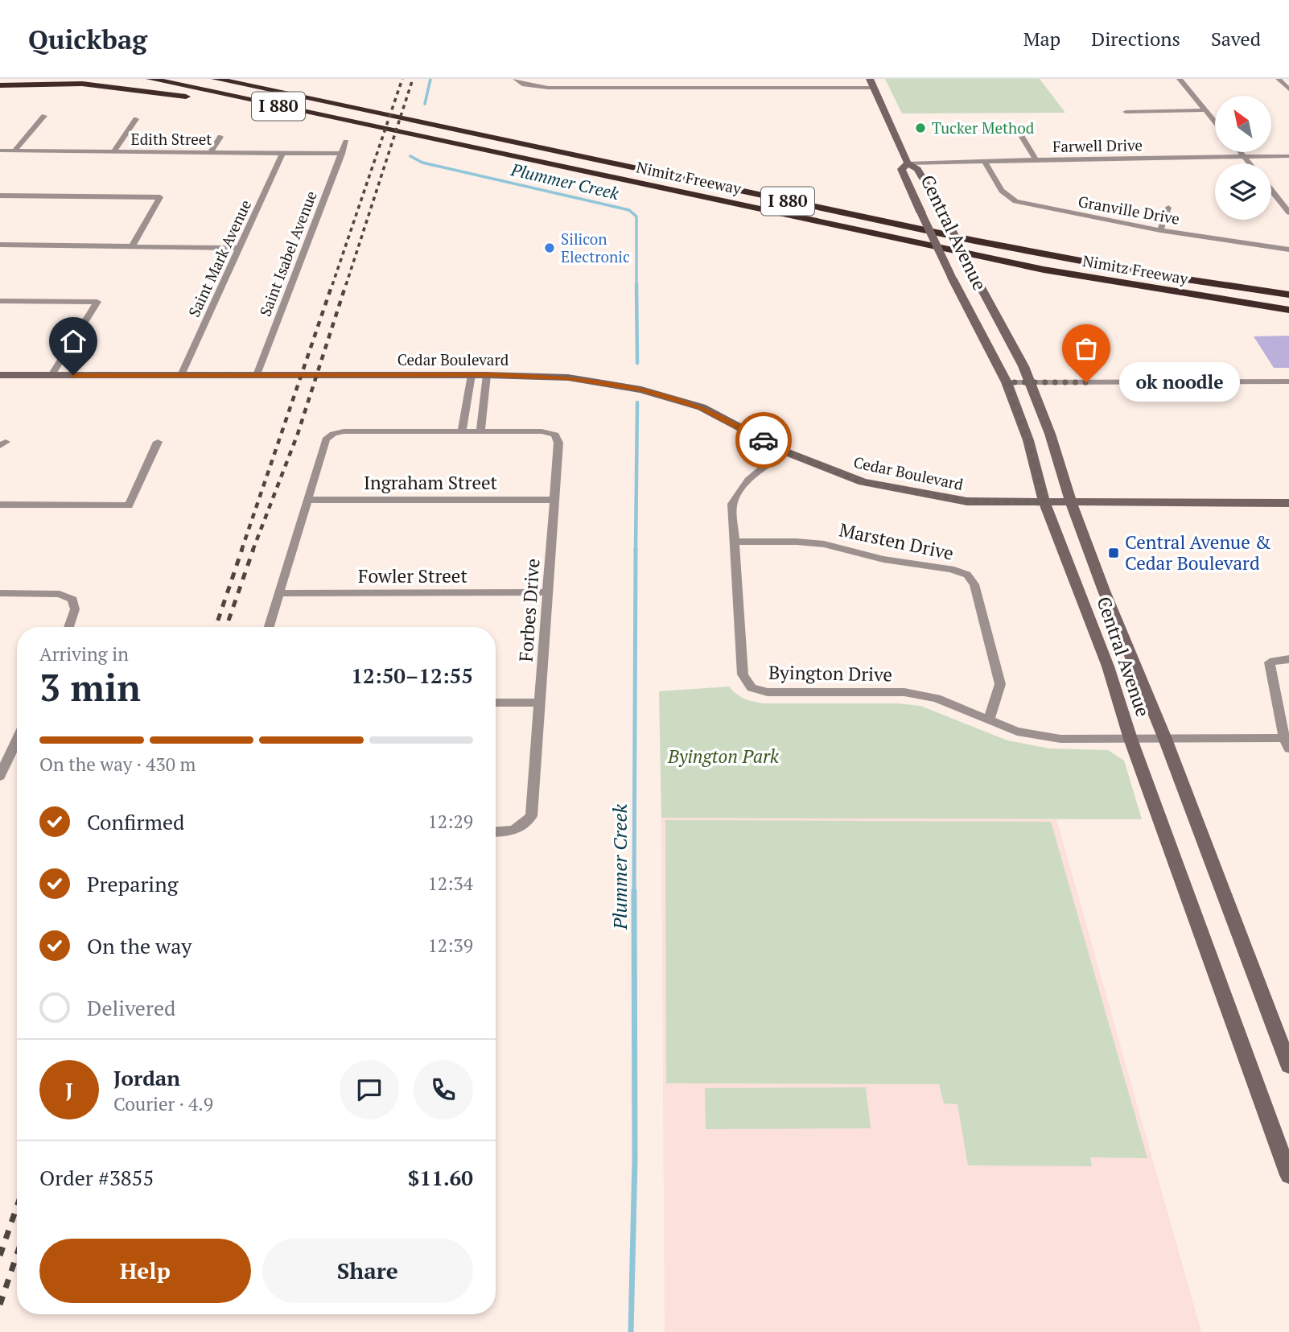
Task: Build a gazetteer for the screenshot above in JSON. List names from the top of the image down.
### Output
{
  "streets": {
    "highway": ["I 880", "Nimitz Freeway"],
    "main road": ["Central Avenue", "Cedar Boulevard"],
    "street": [
      "Edith Street",
      "Farwell Drive",
      "Granville Drive",
      "Saint Isabel Avenue",
      "Saint Mark Avenue",
      "Ingraham Street",
      "Marsten Drive",
      "Fowler Street",
      "Forbes Drive",
      "Byington Drive"
    ]
  },
  "crossings": [
    ["Edith Street", "Saint Isabel Avenue"],
    ["Edith Street", "Saint Mark Avenue"],
    ["Farwell Drive", "Granville Drive"],
    ["Farwell Drive", "Central Avenue"],
    ["Central Avenue", "Cedar Boulevard"],
    ["Central Avenue", "Byington Drive"],
    ["Saint Isabel Avenue", "Cedar Boulevard"],
    ["Saint Mark Avenue", "Cedar Boulevard"],
    ["Cedar Boulevard", "Byington Drive"],
    ["Ingraham Street", "Forbes Drive"],
    ["Marsten Drive", "Byington Drive"],
    ["Fowler Street", "Forbes Drive"]
  ],
  "water": ["Plummer Creek"],
  "parks": ["Byington Park"],
  "places": {
    "other": ["Tucker Method", "Silicon Electronic", "ok noodle"],
    "transit": ["Central Avenue & Cedar Boulevard"]
  },
  "north": "top left",
  "page": {
    "header": "Quickbag",
    "nav": ["Map", "Directions", "Saved"],
    "bubble": "ok noodle",
    "heading": ["3 min", "Arriving in", "12:50–12:55"],
    "panel": [
      "Jordan",
      "Courier · 4.9",
      "Order #3855",
      "$11.60"
    ],
    "bar": "On the way · 430 m",
    "list": [
      ["Confirmed", "12:29"],
      ["Preparing", "12:34"],
      ["On the way", "12:39"],
      "Delivered"
    ],
    "round": "J",
    "buttons": ["Help", "Share"]
  }
}
